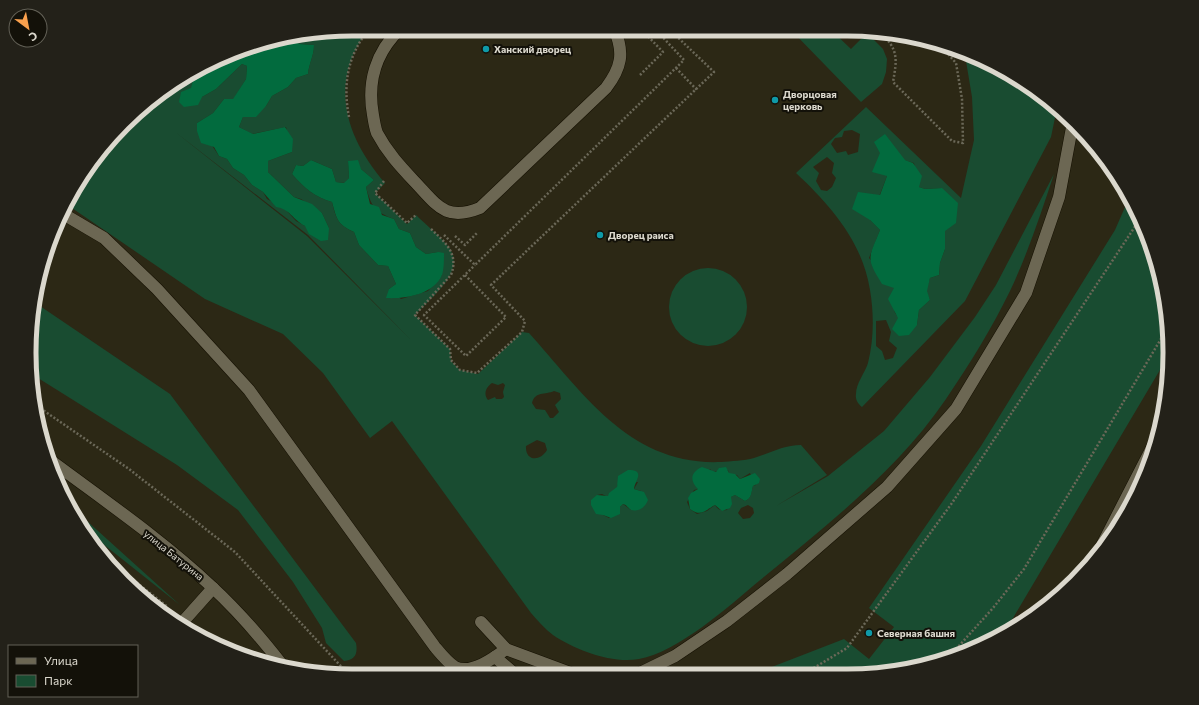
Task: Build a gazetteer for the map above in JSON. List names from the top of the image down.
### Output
{
  "streets": {
    "main road": ["улица Батурина"]
  },
  "places": [
    "Ханский дворец",
    "Дворцовая церковь",
    "Дворец раиса",
    "Северная башня"
  ],
  "legend": ["Улица", "Парк"],
  "north": "bottom right"
}
